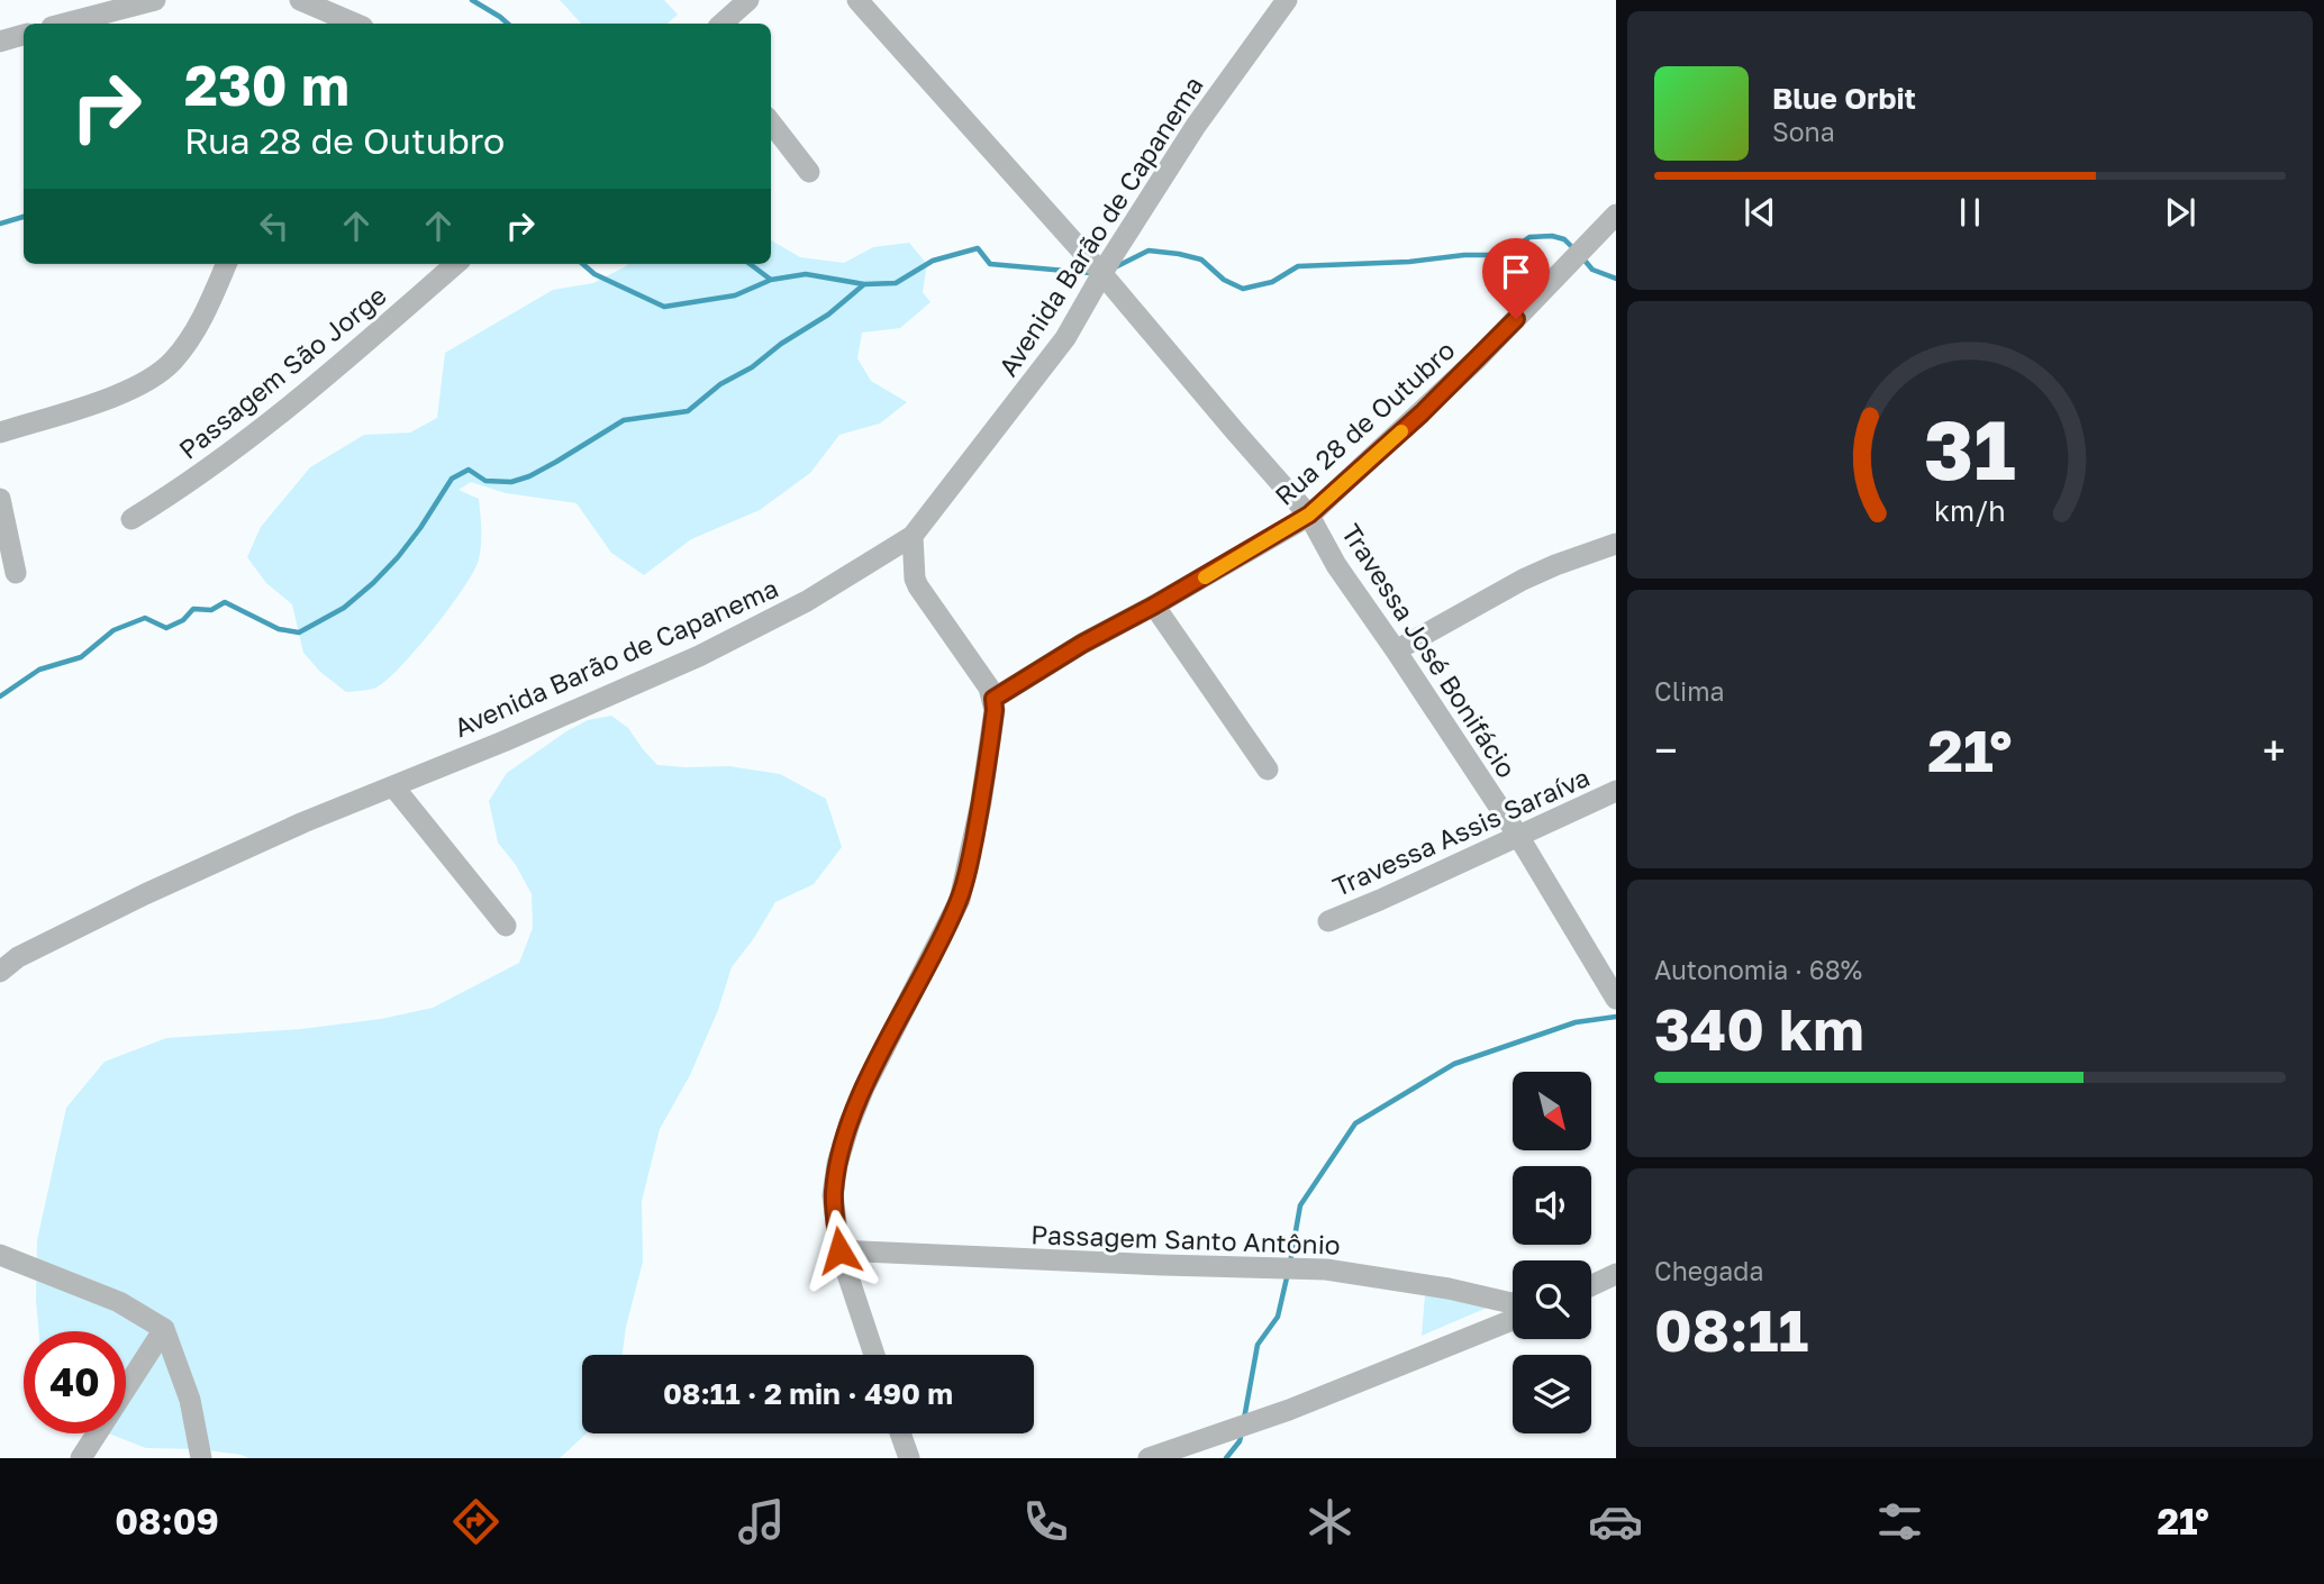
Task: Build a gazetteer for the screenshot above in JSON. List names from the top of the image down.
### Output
{
  "streets": {
    "street": [
      "Avenida Barão de Capanema",
      "Passagem São Jorge",
      "Rua 28 de Outubro",
      "Travessa José Bonifácio",
      "Travessa Assis Saraíva",
      "Passagem Santo Antônio"
    ]
  },
  "crossings": [
    ["Avenida Barão de Capanema", "Travessa José Bonifácio"],
    ["Rua 28 de Outubro", "Travessa José Bonifácio"],
    ["Travessa José Bonifácio", "Travessa Assis Saraíva"]
  ],
  "north": "bottom right",
  "page": {
    "turn": ["230 m", "Rua 28 de Outubro"],
    "song": ["Blue Orbit", "Sona"],
    "tile": [
      "Clima",
      ["Autonomia · 68%", "340 km"],
      ["Chegada", "08:11"]
    ],
    "heat": ["−", "21°", "+"],
    "limit": "40",
    "trip": "08:11 · 2 min · 490 m",
    "tabs": ["08:09", "21°"],
    "gauge": ["31", "km/h"]
  }
}
